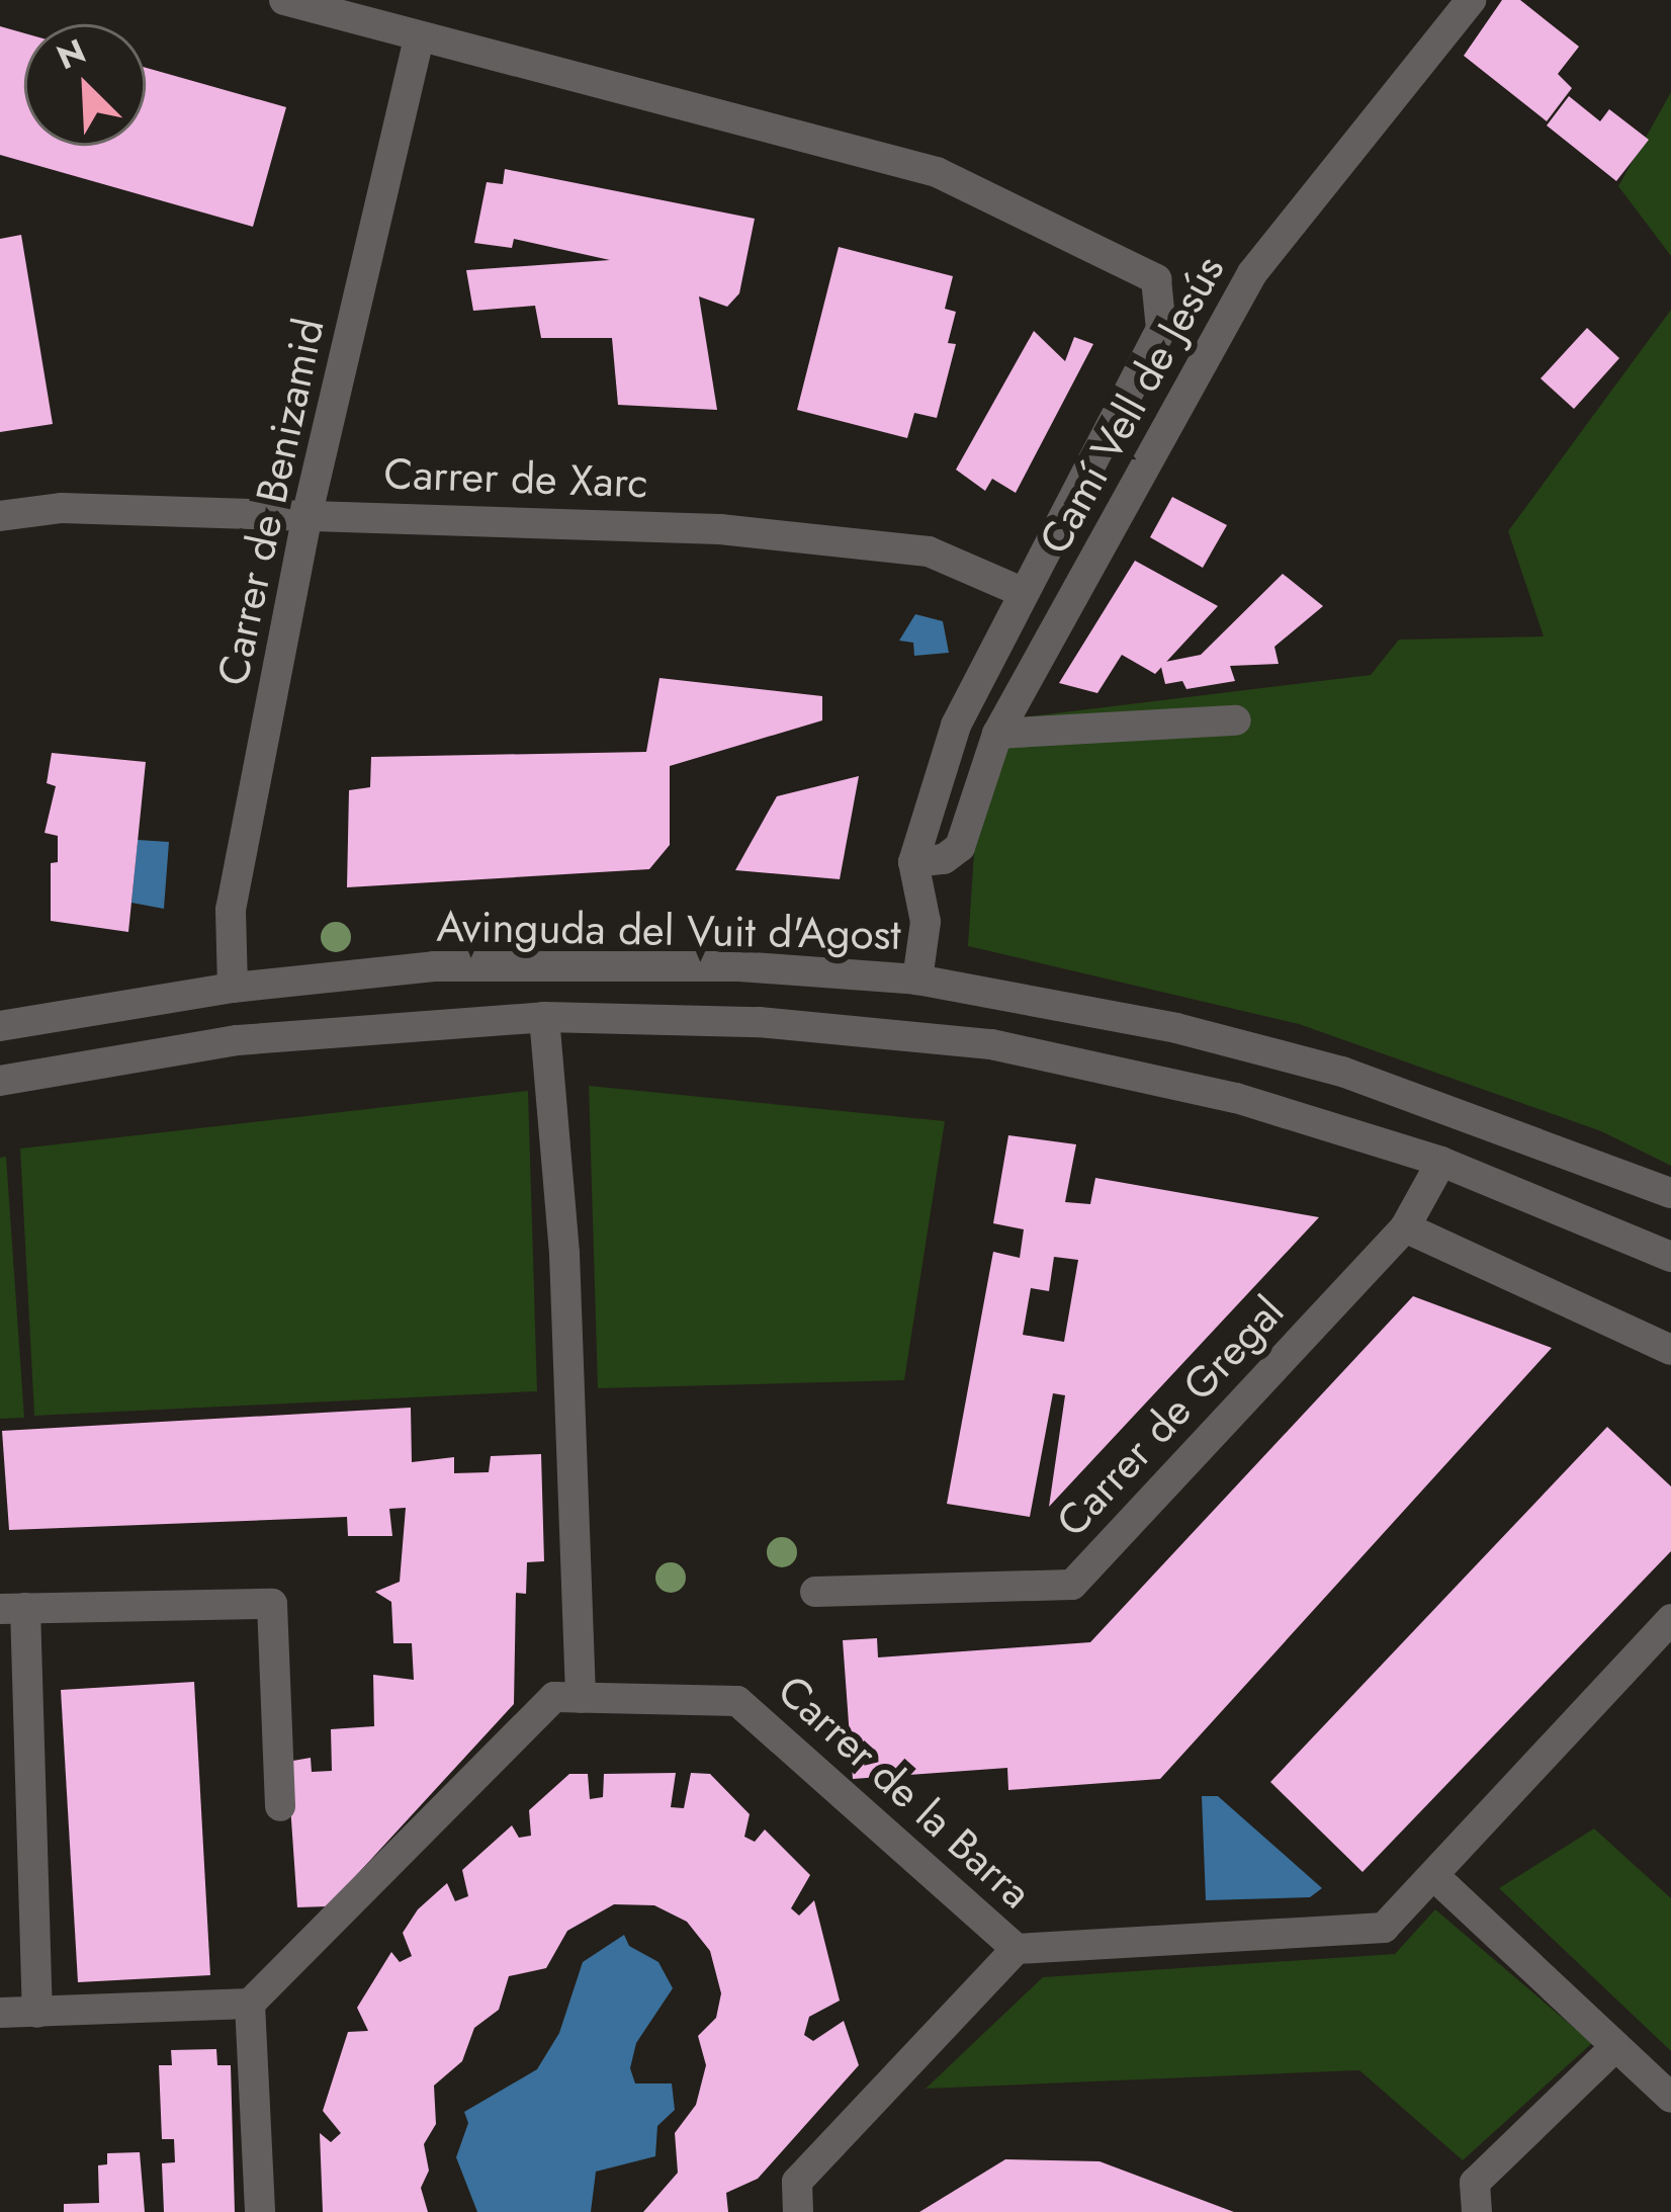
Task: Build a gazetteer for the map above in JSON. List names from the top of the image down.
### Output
{
  "streets": {
    "street": [
      "Camí Vell de Jesús",
      "Carrer de Xarc",
      "Carrer de Benizamid",
      "Avinguda del Vuit d'Agost",
      "Carrer de Gregal",
      "Carrer de la Barra"
    ]
  },
  "crossings": [
    ["Camí Vell de Jesús", "Carrer de Xarc"],
    ["Camí Vell de Jesús", "Carrer de Benizamid"],
    ["Camí Vell de Jesús", "Avinguda del Vuit d'Agost"],
    ["Carrer de Xarc", "Carrer de Benizamid"],
    ["Carrer de Benizamid", "Avinguda del Vuit d'Agost"],
    ["Avinguda del Vuit d'Agost", "Carrer de Gregal"]
  ],
  "north": "top left"
}
